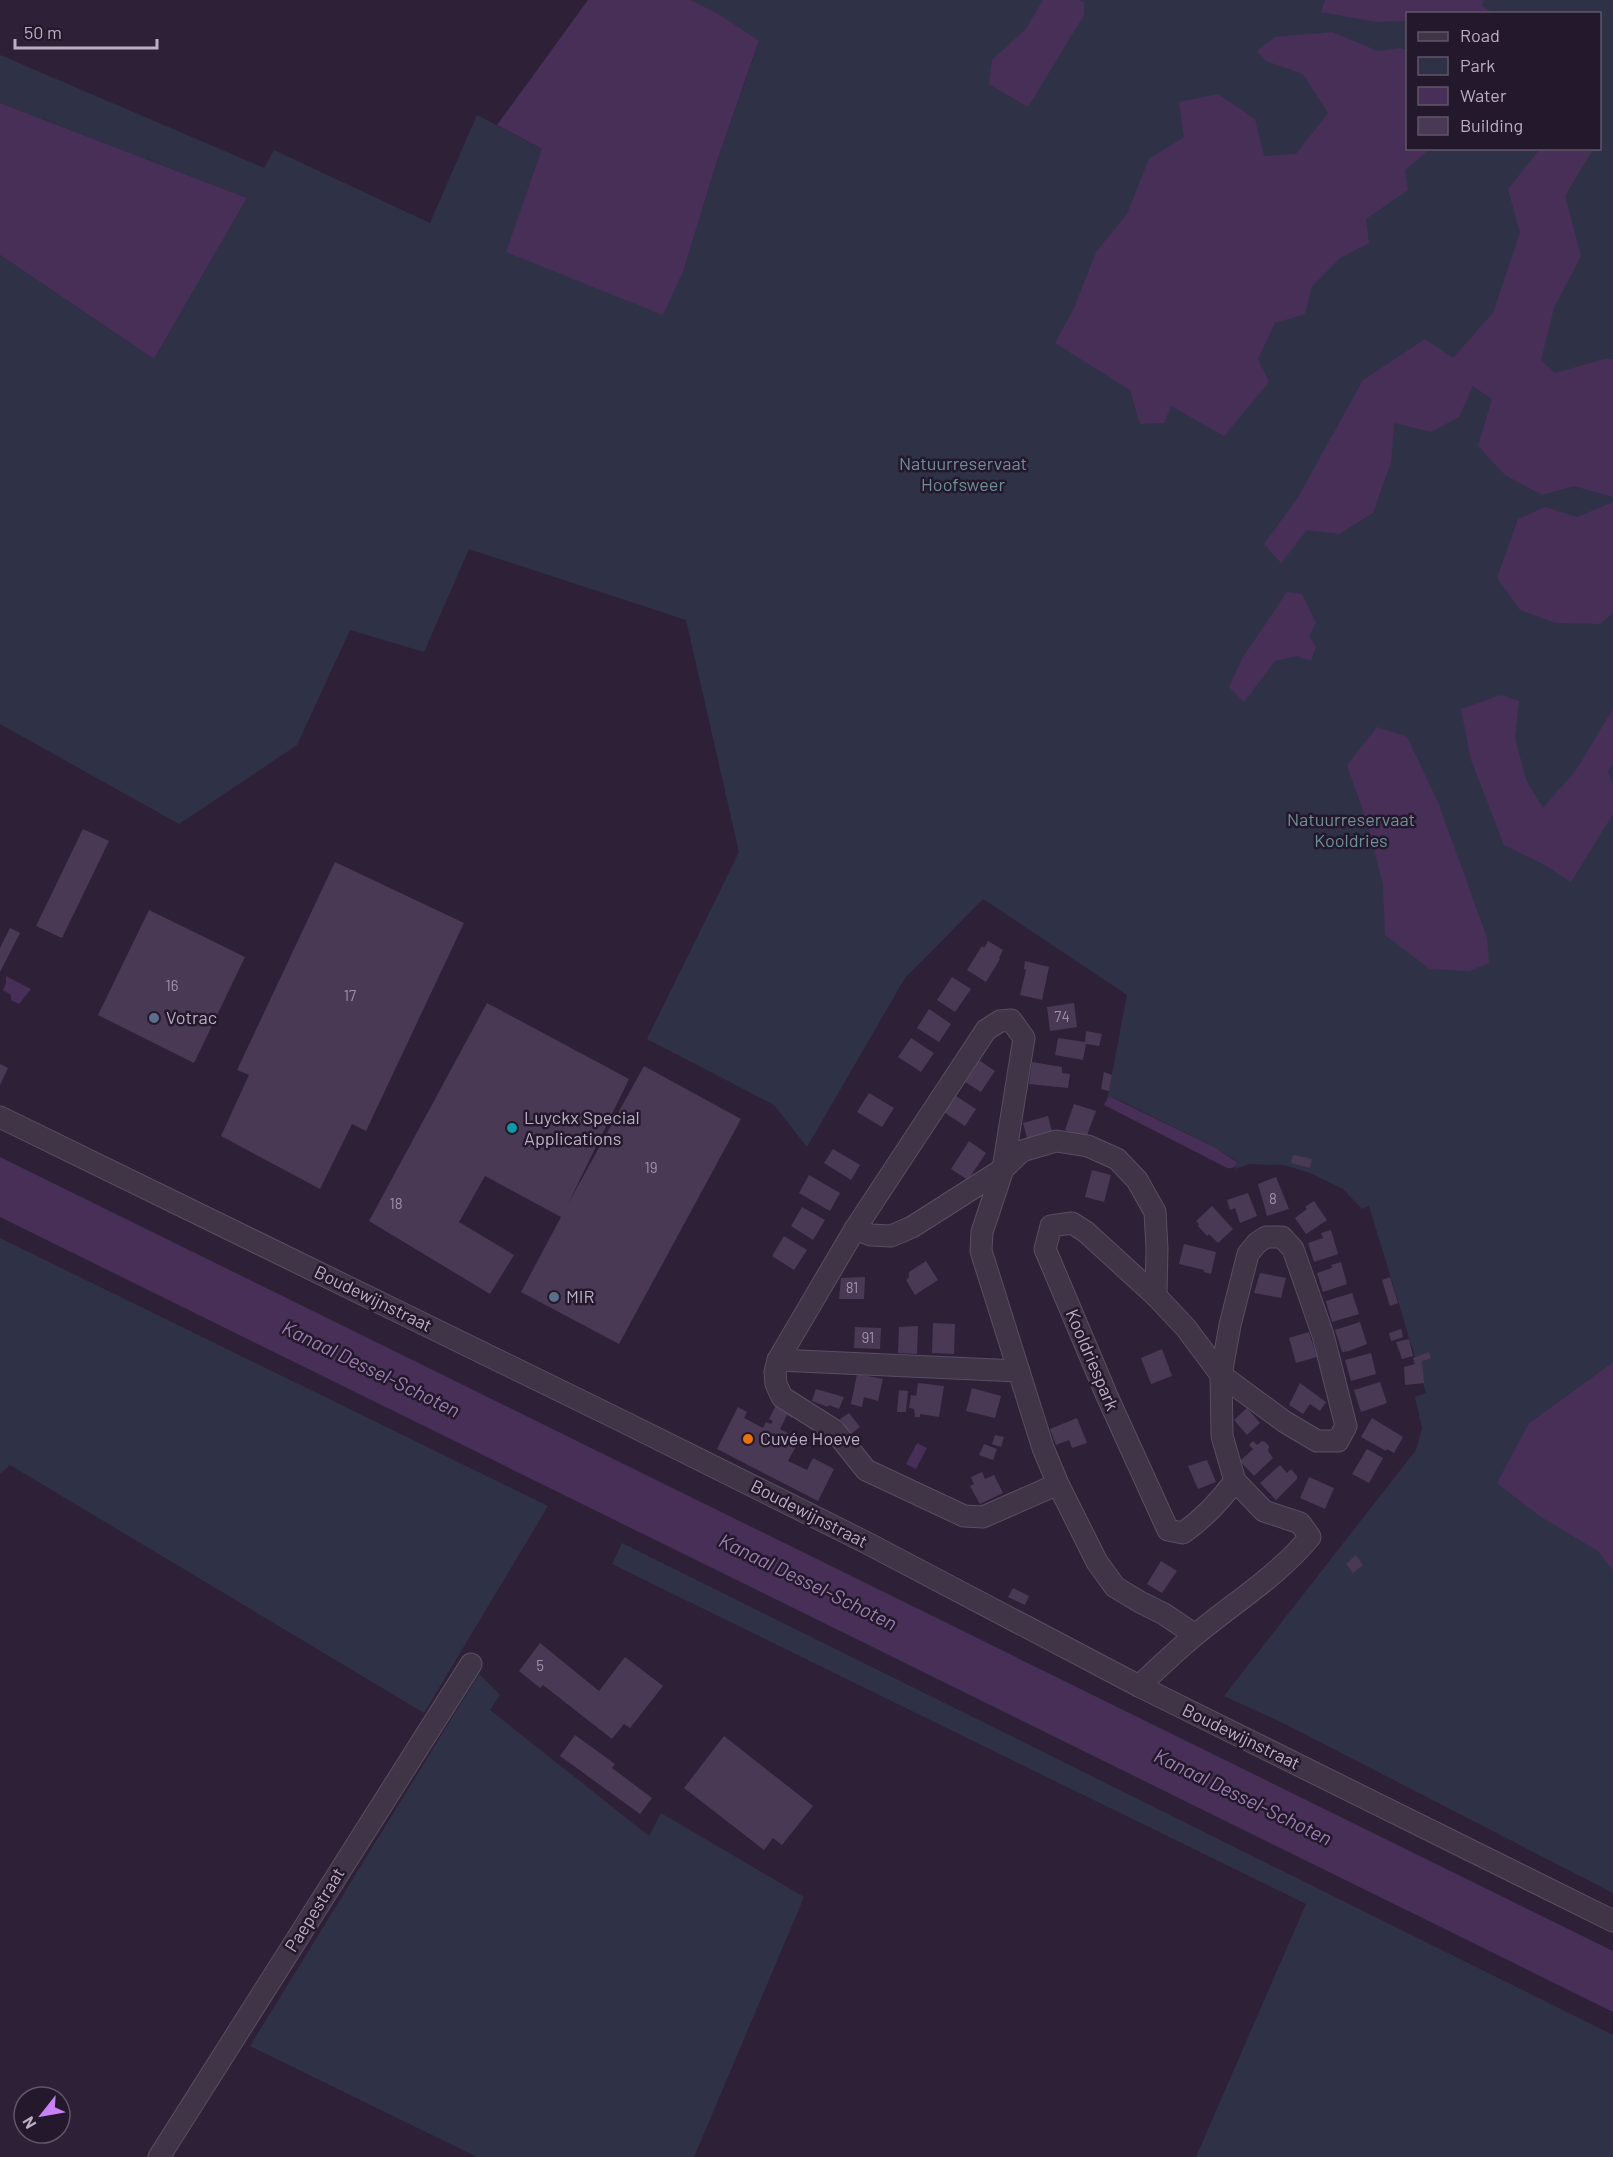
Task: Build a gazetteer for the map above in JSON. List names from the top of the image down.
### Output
{
  "streets": {
    "street": ["Boudewijnstraat", "Kooldriespark", "Paepestraat"]
  },
  "crossings": [
    ["Boudewijnstraat", "Kooldriespark"]
  ],
  "water": ["Kanaal Dessel-Schoten"],
  "parks": ["Natuurreservaat Hoofsweer", "Natuurreservaat Kooldries"],
  "places": [
    "Votrac",
    "Luyckx Special Applications",
    "MIR",
    "Cuvée Hoeve"
  ],
  "house_numbers": [
    "16",
    "17",
    "74",
    "19",
    "8",
    "18",
    "81",
    "91",
    "5"
  ],
  "legend": [
    "Road",
    "Park",
    "Water",
    "Building"
  ],
  "scale_bar": "50 m",
  "north": "bottom left"
}
